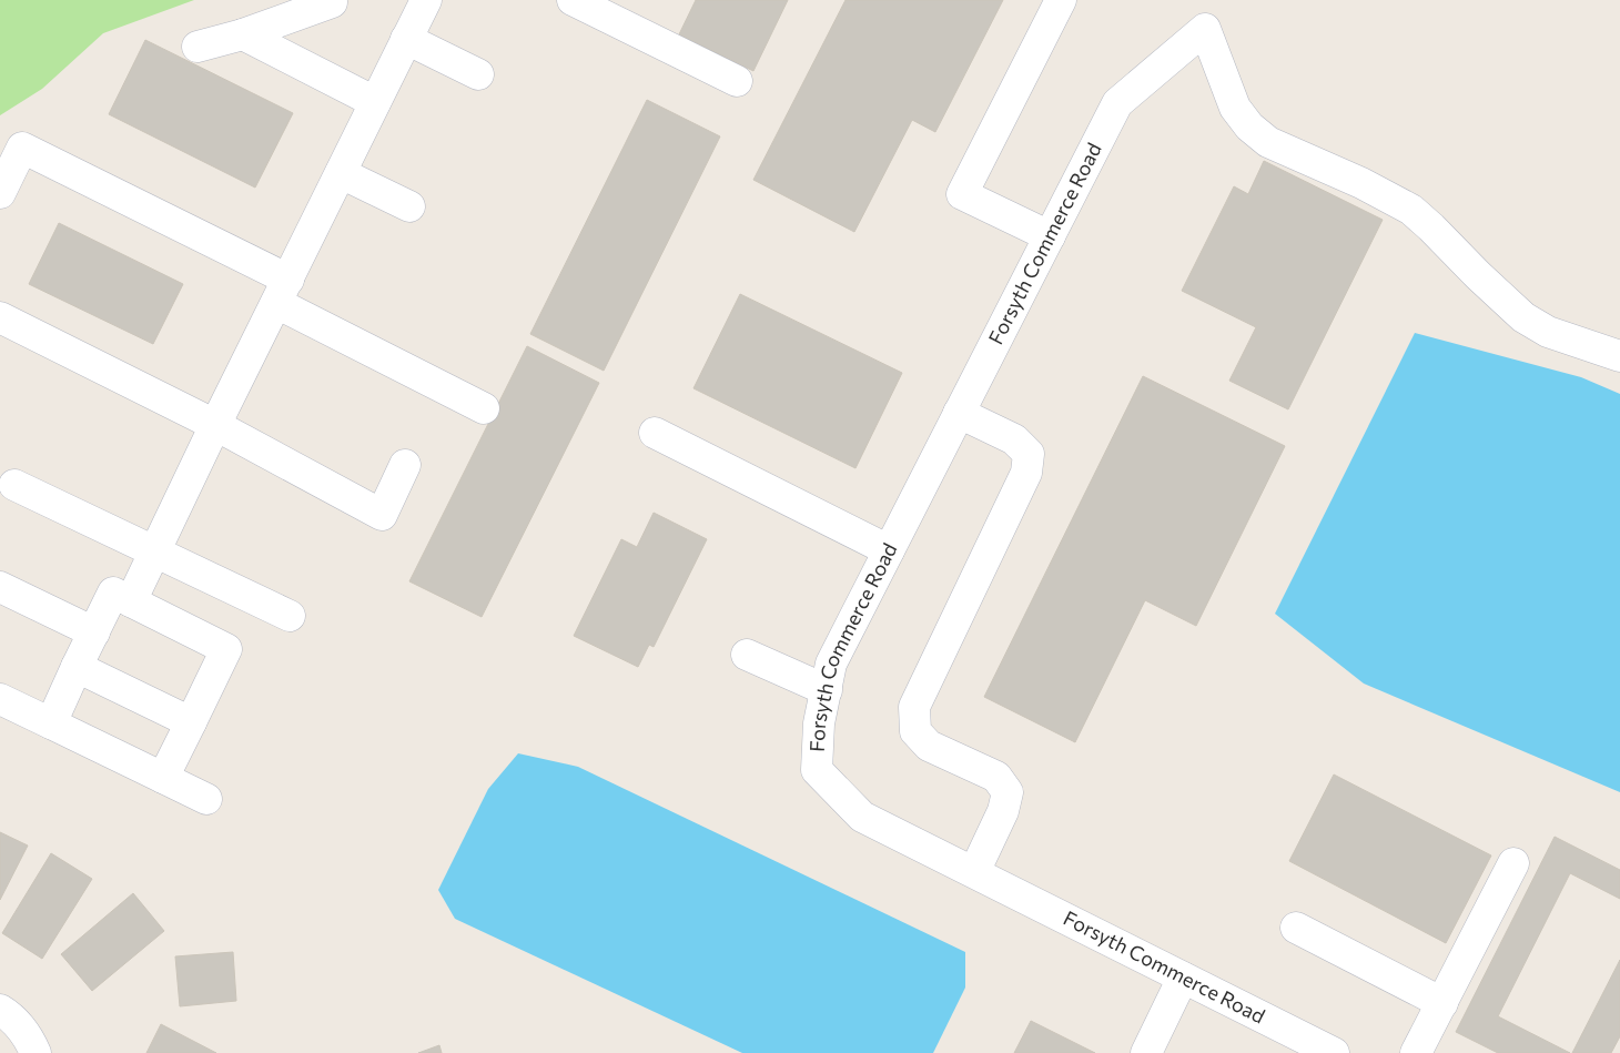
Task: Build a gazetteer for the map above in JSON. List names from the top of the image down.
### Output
{
  "streets": {
    "street": ["Forsyth Commerce Road"]
  }
}
